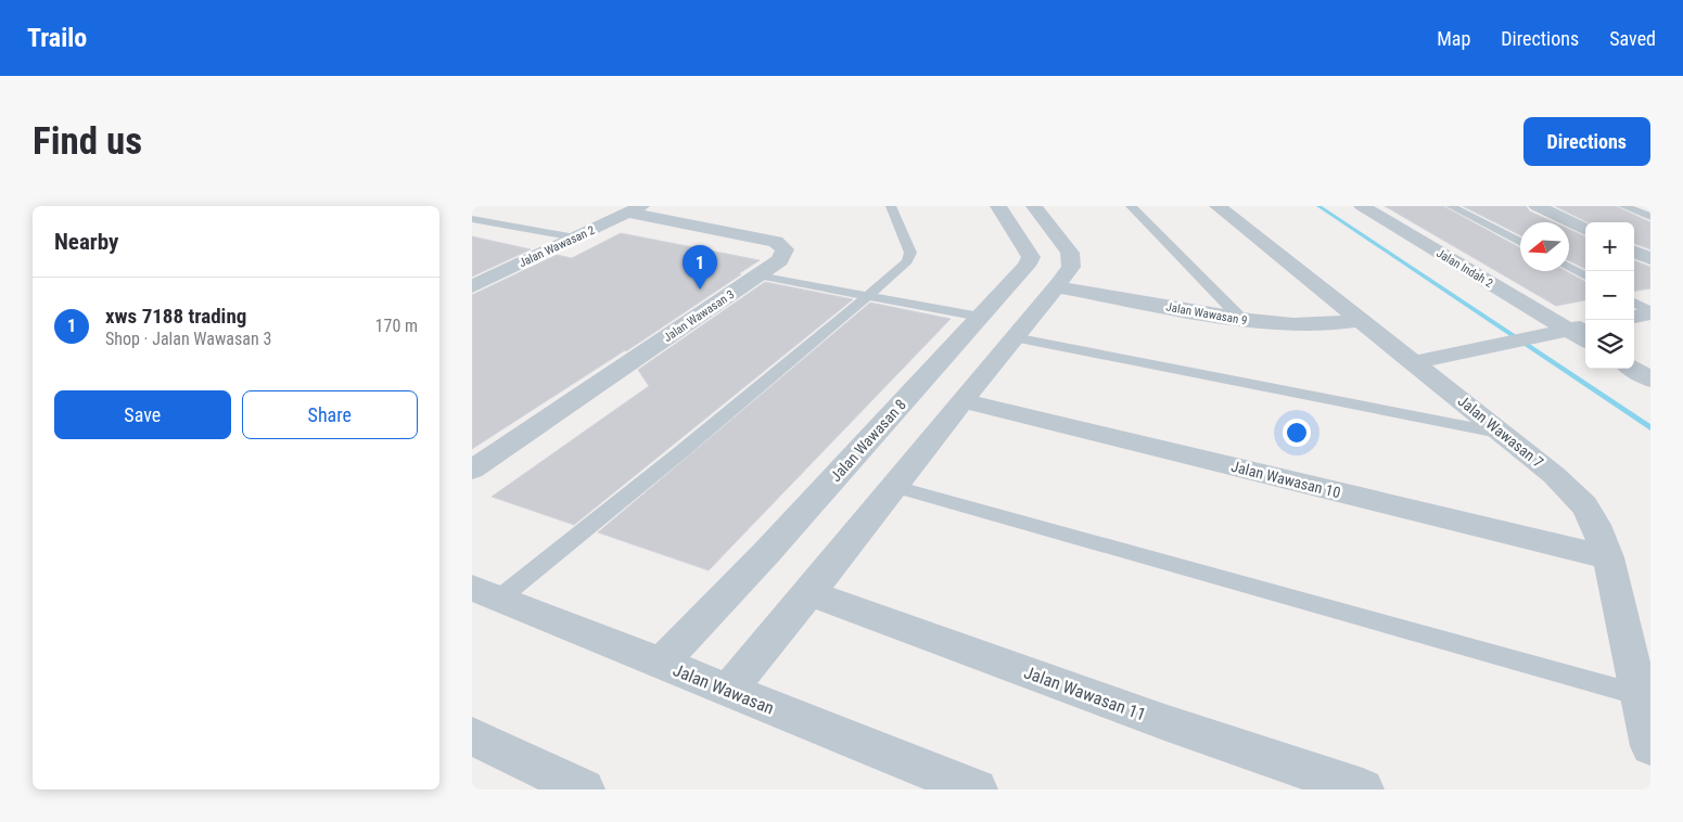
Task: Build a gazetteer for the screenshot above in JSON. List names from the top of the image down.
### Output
{
  "streets": {
    "street": [
      "Jalan Wawasan 2",
      "Jalan Indah 2",
      "Jalan Wawasan 9",
      "Jalan Wawasan 3",
      "Jalan Wawasan 7",
      "Jalan Wawasan 8",
      "Jalan Wawasan 10",
      "Jalan Wawasan",
      "Jalan Wawasan 11"
    ]
  },
  "crossings": [
    ["Jalan Wawasan 2", "Jalan Wawasan 3"],
    ["Jalan Wawasan 9", "Jalan Wawasan 7"],
    ["Jalan Wawasan 7", "Jalan Wawasan 10"],
    ["Jalan Wawasan 8", "Jalan Wawasan"]
  ],
  "north": "left",
  "page": {
    "header": "Trailo",
    "nav": ["Map", "Directions", "Saved"],
    "buttons": [
      "Directions",
      ["Save", "Share"]
    ],
    "title": "Find us",
    "heading": "Nearby",
    "map_buttons": ["+", "−"],
    "pins": "1",
    "list": [
      {
        "mark": "1",
        "name": "xws 7188 trading",
        "note": "Shop · Jalan Wawasan 3",
        "value": "170 m"
      }
    ]
  }
}
